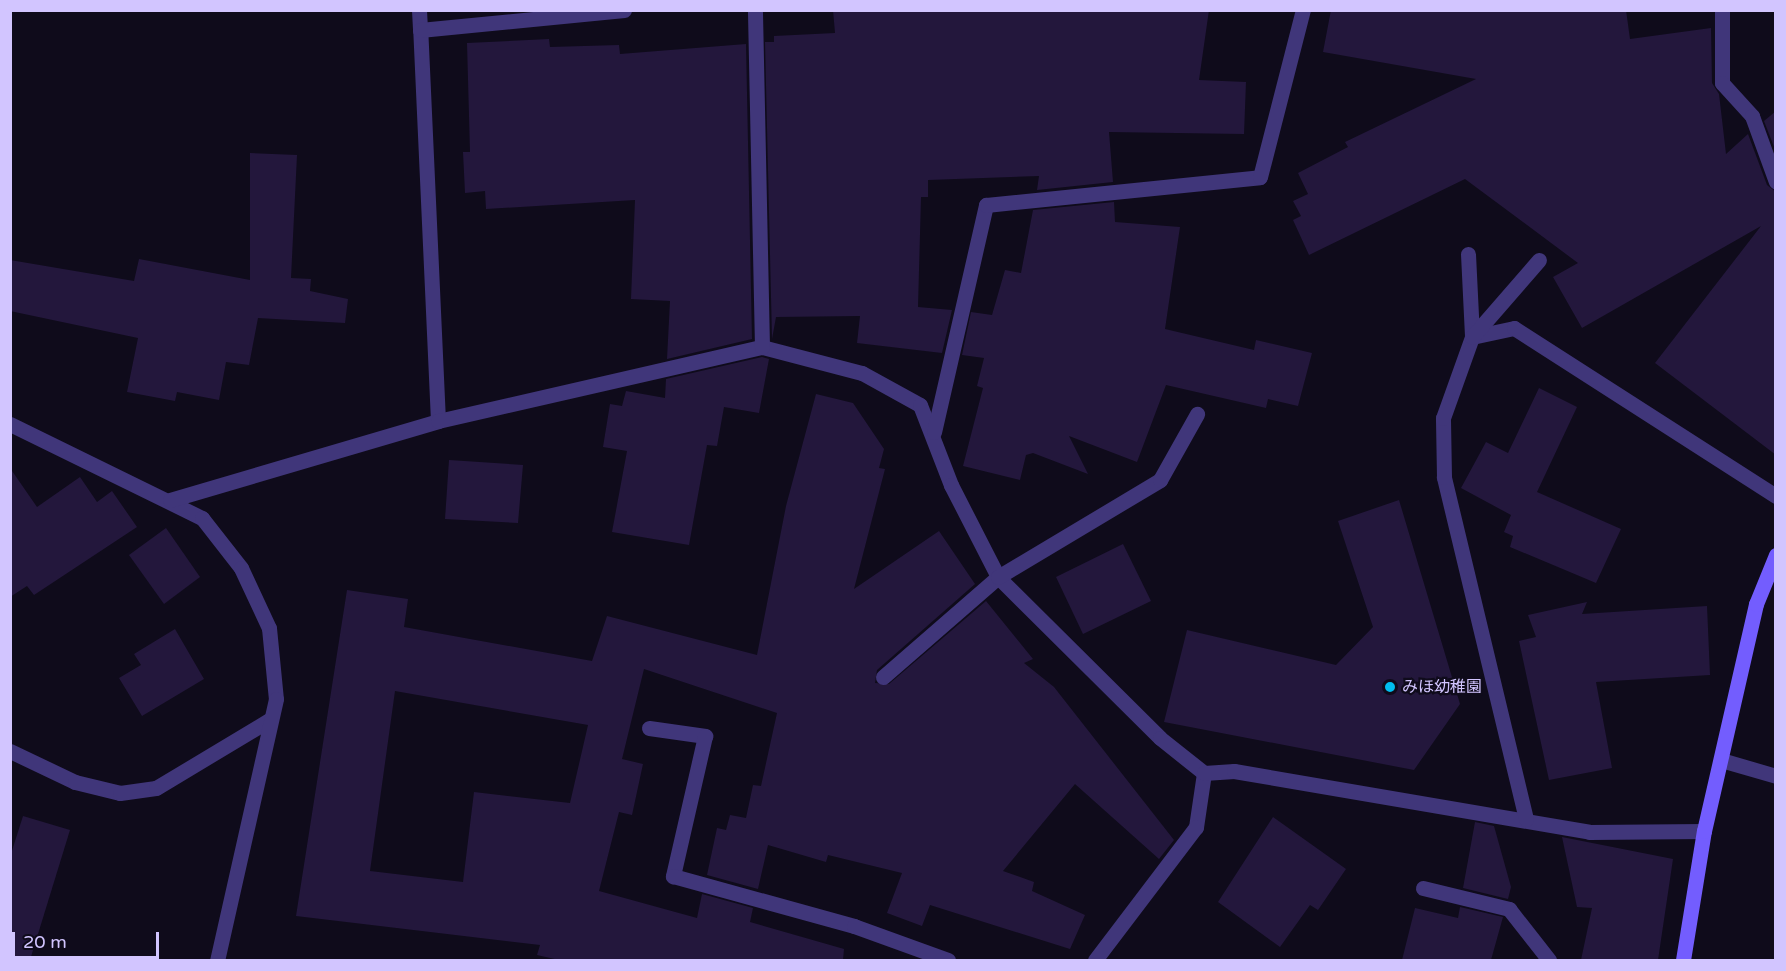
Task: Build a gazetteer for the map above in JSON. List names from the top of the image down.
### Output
{
  "places": ["みほ幼稚園"],
  "scale_bar": "20 m"
}
